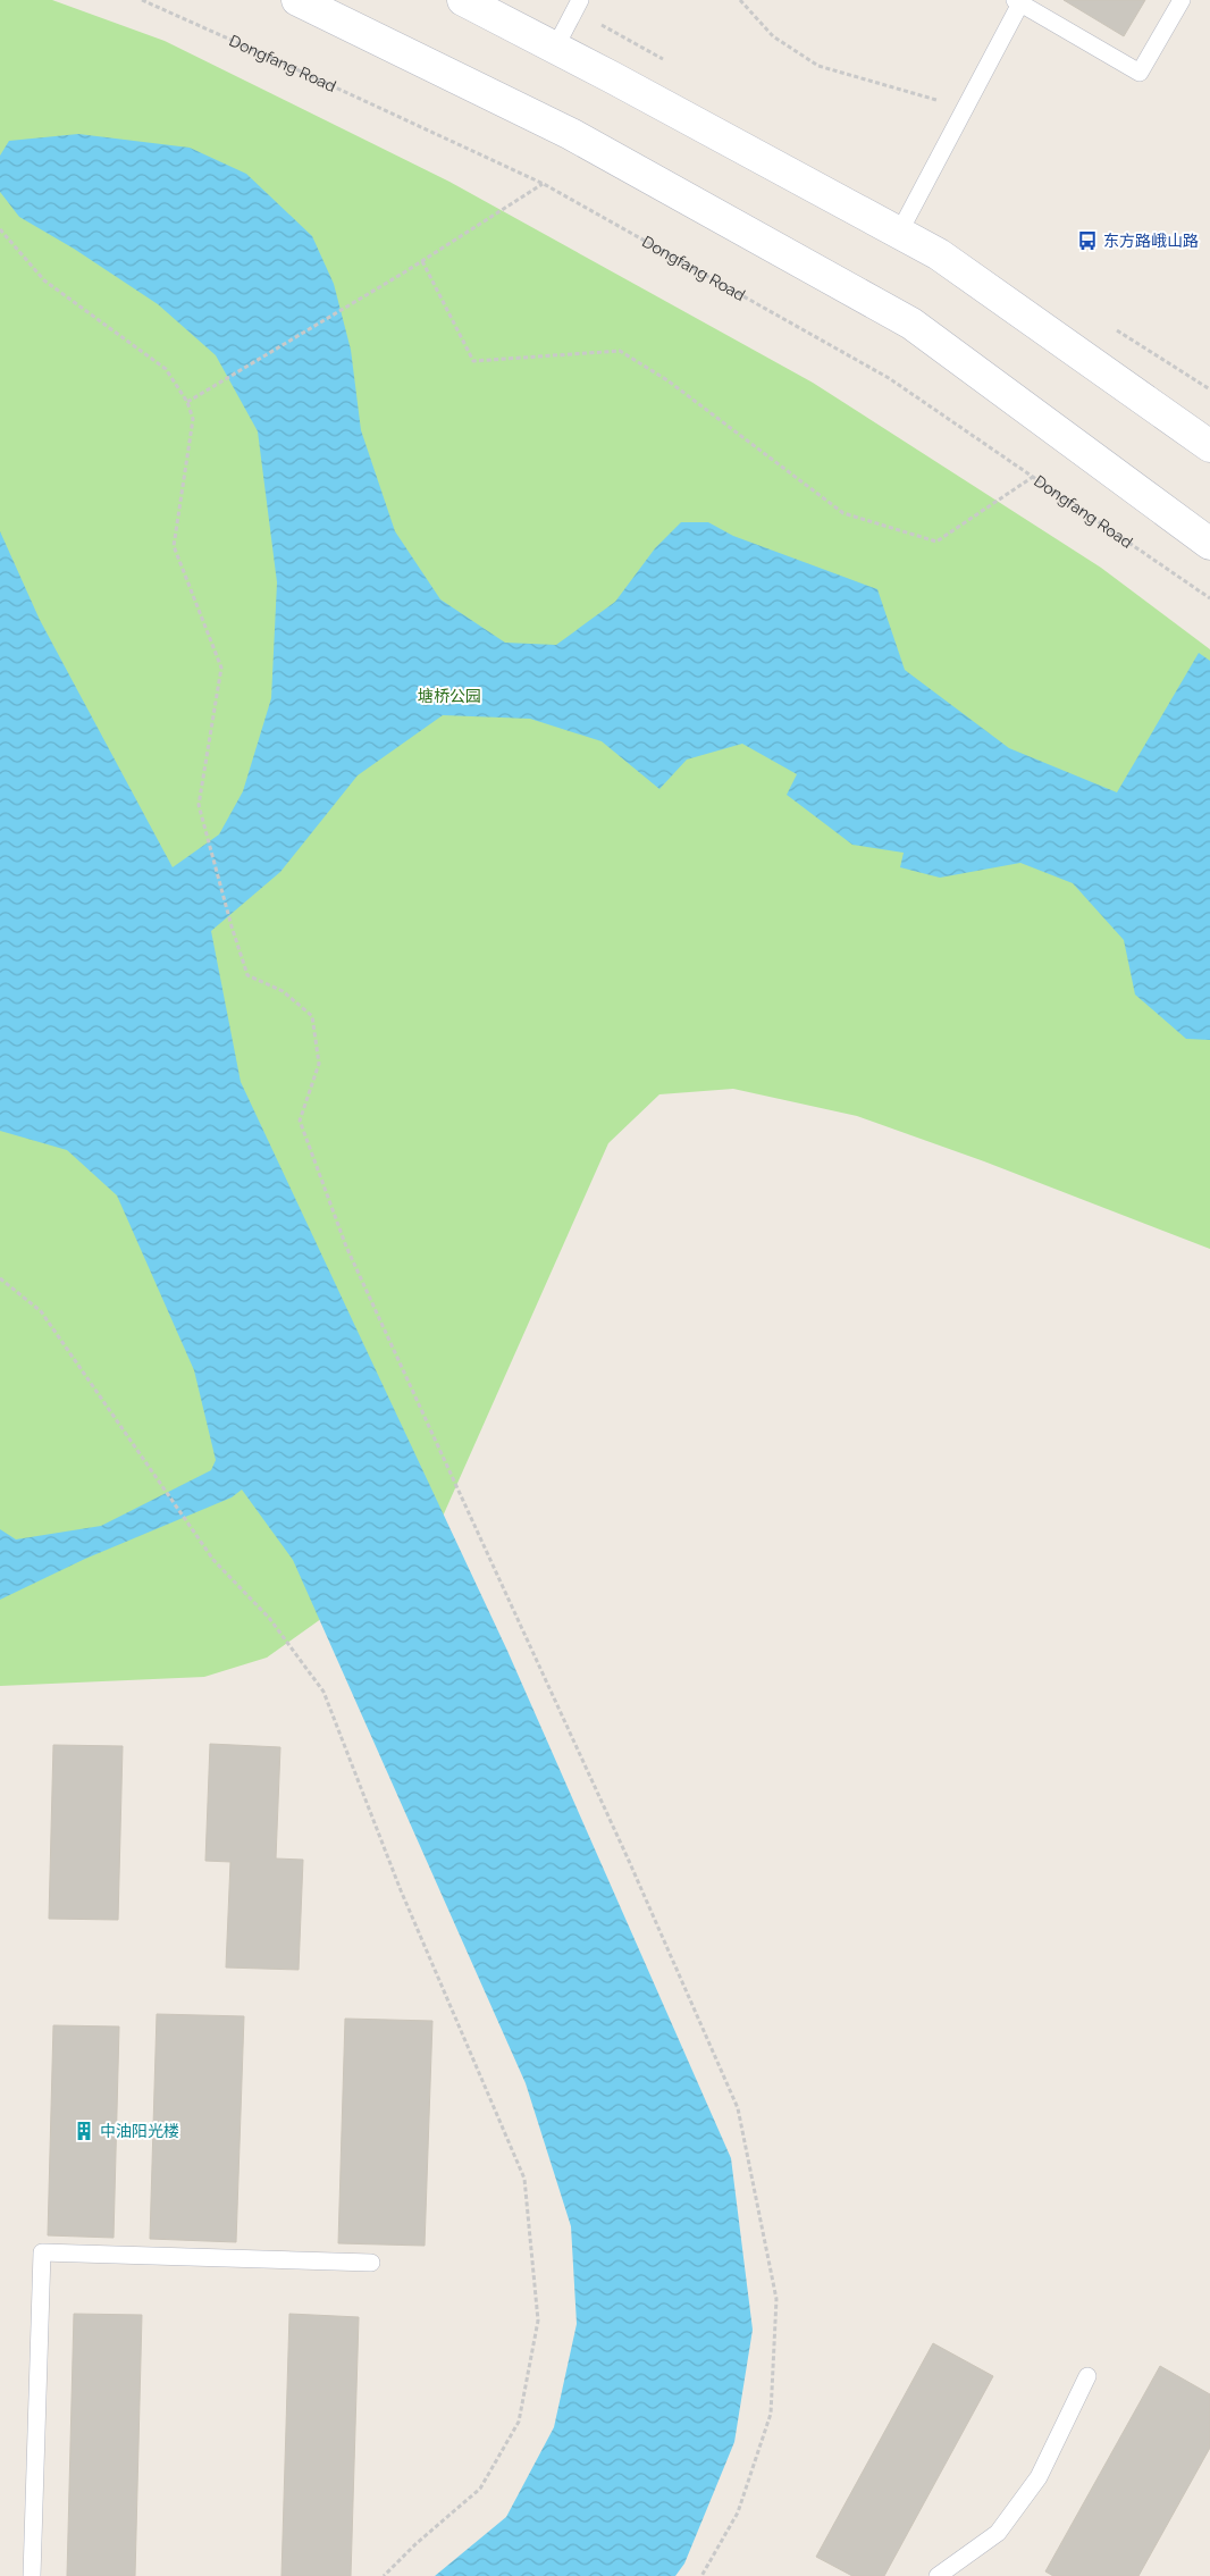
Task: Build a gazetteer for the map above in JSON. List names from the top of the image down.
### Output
{
  "streets": {
    "path": ["Dongfang Road"]
  },
  "parks": ["塘桥公园"],
  "places": {
    "bus stop": ["东方路峨山路"],
    "building": ["中油阳光楼"]
  }
}
